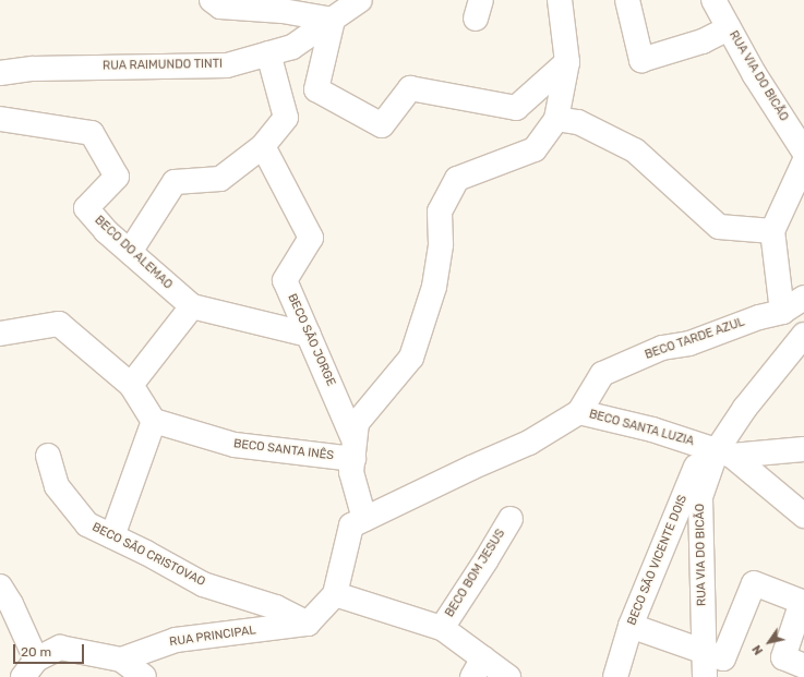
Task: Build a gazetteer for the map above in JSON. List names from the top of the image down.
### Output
{
  "streets": {
    "street": [
      "RUA RAIMUNDO TINTI",
      "RUA VIA DO BICÃO",
      "BECO DO ALEMAO",
      "BECO TARDE AZUL",
      "BECO SÃO JORGE",
      "BECO SANTA LUZIA",
      "BECO SANTA INÊS",
      "BECO SÃO CRISTOVAO",
      "BECO SÃO VICENTE DOIS",
      "BECO BOM JESUS",
      "RUA PRINCIPAL"
    ]
  },
  "crossings": [
    ["RUA VIA DO BICÃO", "BECO SANTA LUZIA"],
    ["RUA VIA DO BICÃO", "BECO SÃO VICENTE DOIS"],
    ["BECO DO ALEMAO", "BECO SÃO JORGE"],
    ["BECO TARDE AZUL", "BECO SANTA LUZIA"],
    ["BECO SÃO JORGE", "BECO SANTA INÊS"],
    ["BECO SANTA LUZIA", "BECO SÃO VICENTE DOIS"],
    ["BECO SÃO CRISTOVAO", "RUA PRINCIPAL"]
  ],
  "scale_bar": "20 m",
  "north": "bottom left"
}
